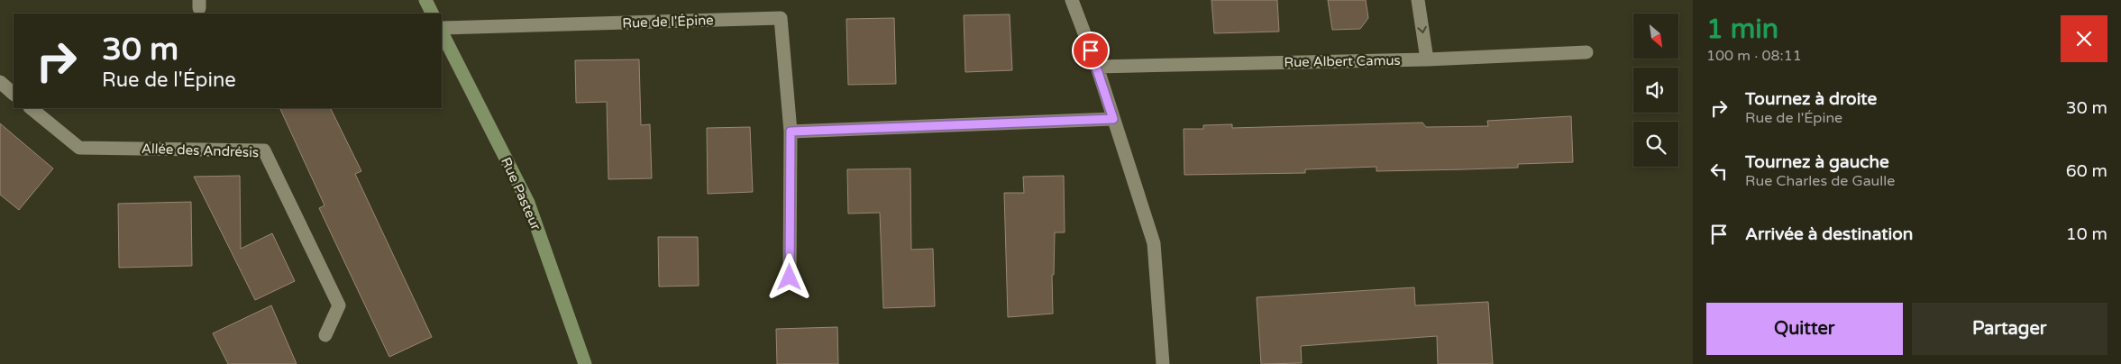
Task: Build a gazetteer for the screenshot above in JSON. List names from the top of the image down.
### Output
{
  "streets": {
    "street": [
      "Rue de l'Épine",
      "Rue Albert Camus",
      "Allée des Andrésis",
      "Rue Pasteur"
    ]
  },
  "north": "bottom right",
  "page": {
    "heading": ["1 min", "100 m · 08:11"],
    "turn": ["30 m", "Rue de l'Épine"],
    "list": [
      {
        "name": "Tournez à droite",
        "note": "Rue de l'Épine",
        "value": "30 m"
      },
      {
        "name": "Tournez à gauche",
        "note": "Rue Charles de Gaulle",
        "value": "60 m"
      },
      {
        "name": "Arrivée à destination",
        "value": "10 m"
      }
    ],
    "buttons": ["Quitter", "Partager"]
  }
}
